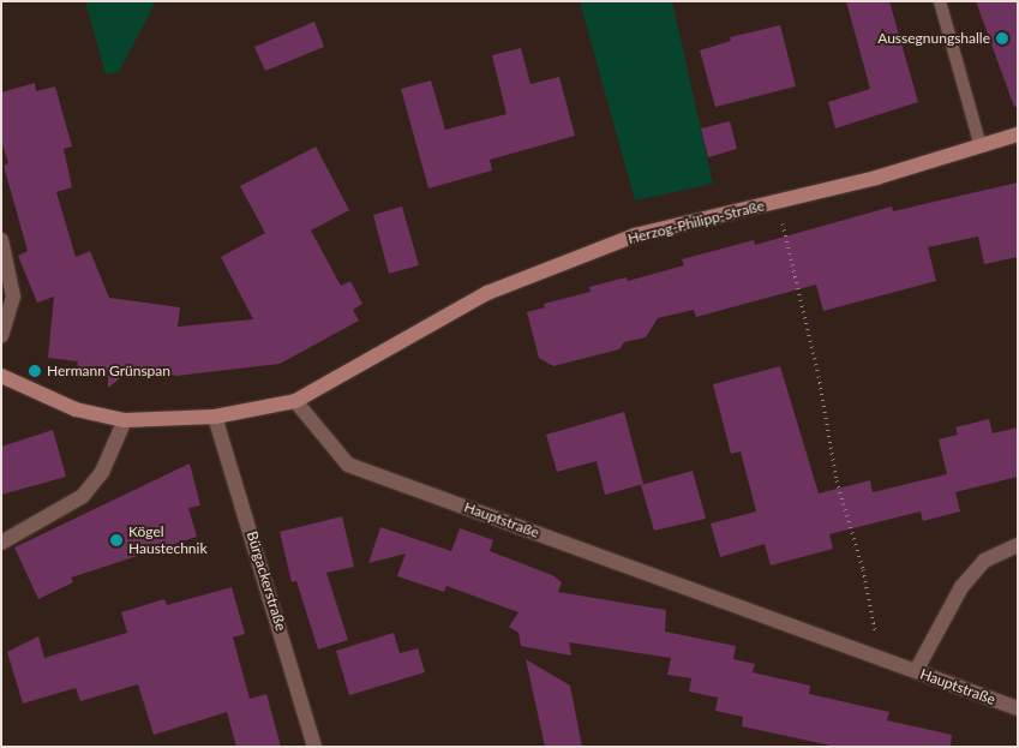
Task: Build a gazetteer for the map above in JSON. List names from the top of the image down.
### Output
{
  "streets": {
    "street": ["Herzog-Philipp-Straße", "Hauptstraße", "Bürgackerstraße"]
  },
  "crossings": [
    ["Herzog-Philipp-Straße", "Hauptstraße"]
  ],
  "places": ["Aussegnungshalle", "Hermann Grünspan", "Kögel Haustechnik"]
}
